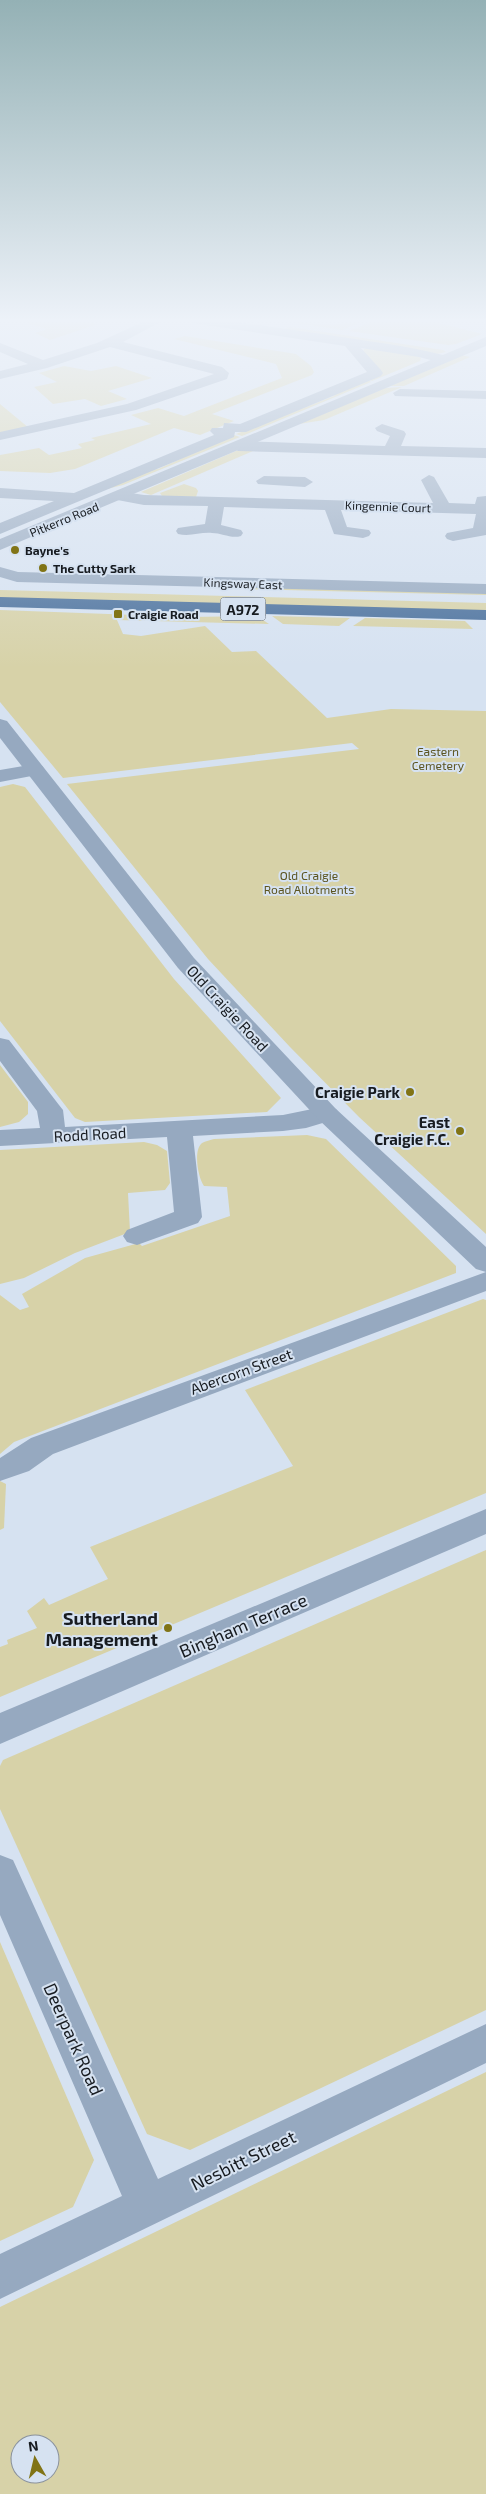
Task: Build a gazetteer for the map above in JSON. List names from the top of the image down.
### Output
{
  "streets": {
    "highway": ["Kingsway East", "A972"],
    "street": [
      "Kingennie Court",
      "Pitkerro Road",
      "Old Craigie Road",
      "Rodd Road",
      "Abercorn Street",
      "Bingham Terrace",
      "Deerpark Road",
      "Nesbitt Street"
    ]
  },
  "crossings": [
    ["Kingennie Court", "Pitkerro Road"],
    ["Old Craigie Road", "Rodd Road"],
    ["Deerpark Road", "Nesbitt Street"]
  ],
  "parks": ["Eastern Cemetery", "Old Craigie Road Allotments"],
  "places": {
    "other": [
      "Bayne's",
      "The Cutty Sark",
      "Craigie Park",
      "East Craigie F.C.",
      "Sutherland Management"
    ],
    "transit": ["Craigie Road"]
  },
  "north": "top"
}
